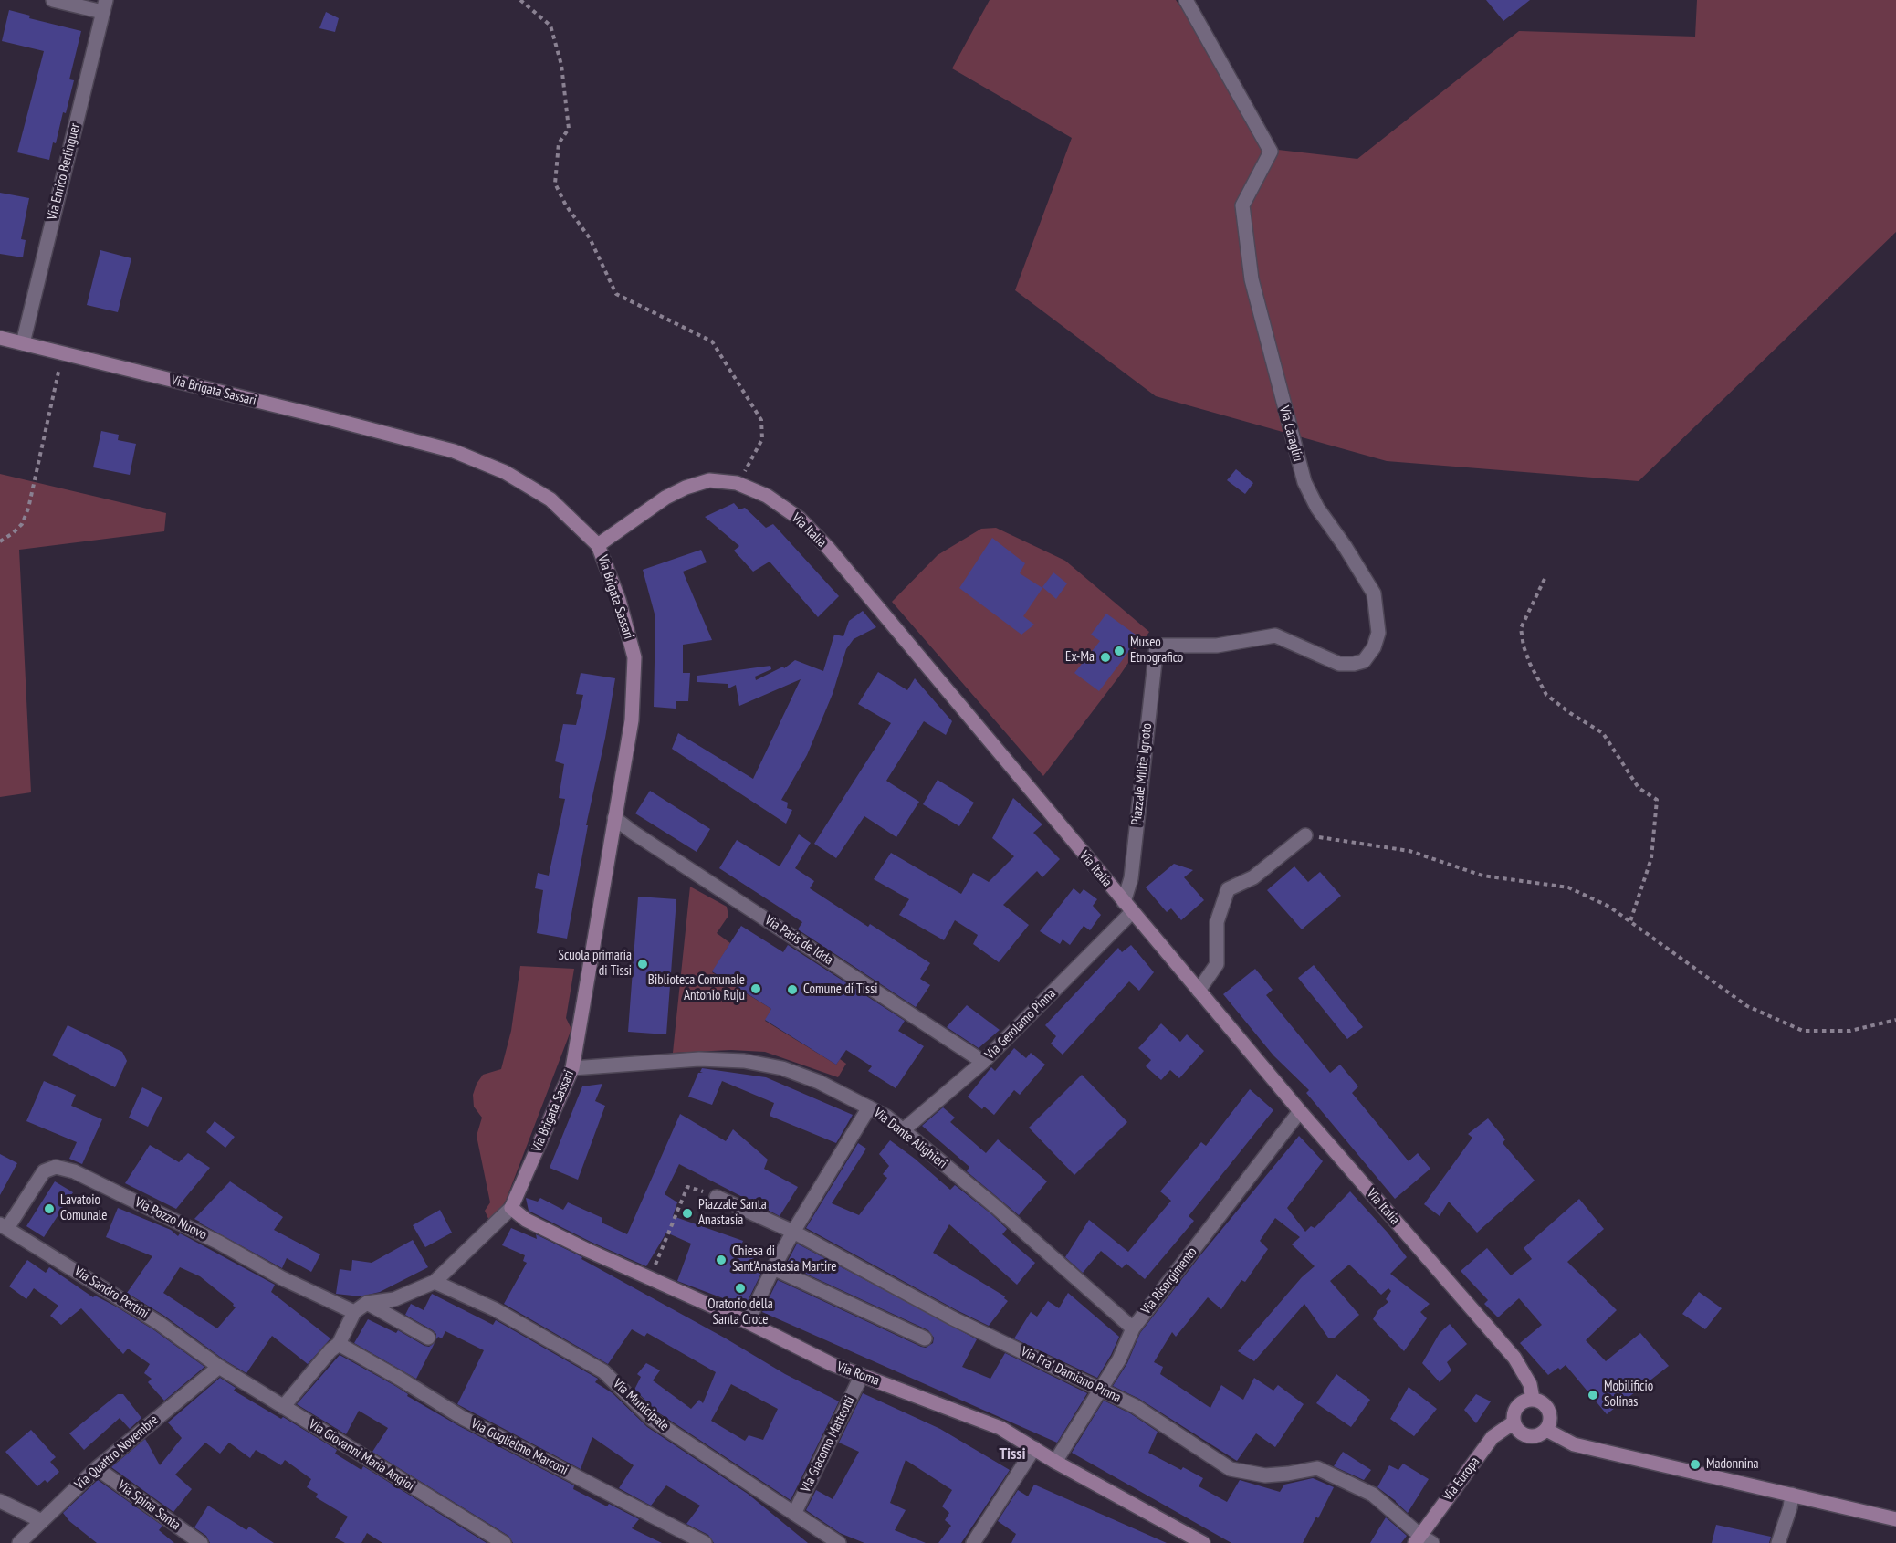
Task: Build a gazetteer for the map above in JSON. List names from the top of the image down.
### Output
{
  "streets": {
    "main road": [
      "Via Brigata Sassari",
      "Via Italia",
      "Via Roma",
      "Via Europa"
    ],
    "street": [
      "Via Enrico Berlinguer",
      "Via Caragliu",
      "Piazzale Milite Ignoto",
      "Via Paris de Idda",
      "Via Gerolamo Pinna",
      "Via Dante Alighieri",
      "Via Pozzo Nuovo",
      "Via Risorgimento",
      "Via Sandro Pertini",
      "Via Fra' Damiano Pinna",
      "Via Municipale",
      "VIa Giacomo Matteotti",
      "Via Guglielmo Marconi",
      "Via Quattro Novembre",
      "Via Giovanni Maria Angioi",
      "Via Spina Santa"
    ]
  },
  "crossings": [
    ["Via Enrico Berlinguer", "Via Brigata Sassari"],
    ["Via Brigata Sassari", "Via Italia"],
    ["Via Brigata Sassari", "Via Paris de Idda"],
    ["Via Brigata Sassari", "Via Dante Alighieri"],
    ["Via Brigata Sassari", "Via Roma"],
    ["Via Caragliu", "Piazzale Milite Ignoto"],
    ["Via Italia", "Piazzale Milite Ignoto"],
    ["Via Italia", "Via Gerolamo Pinna"],
    ["Via Italia", "Via Risorgimento"],
    ["Via Italia", "Via Europa"],
    ["Piazzale Milite Ignoto", "Via Gerolamo Pinna"],
    ["Via Paris de Idda", "Via Gerolamo Pinna"],
    ["Via Gerolamo Pinna", "Via Dante Alighieri"],
    ["Via Dante Alighieri", "Via Risorgimento"],
    ["Via Pozzo Nuovo", "Via Sandro Pertini"],
    ["Via Risorgimento", "Via Roma"],
    ["Via Risorgimento", "Via Fra' Damiano Pinna"],
    ["Via Sandro Pertini", "Via Quattro Novembre"],
    ["Via Sandro Pertini", "Via Giovanni Maria Angioi"],
    ["Via Roma", "VIa Giacomo Matteotti"],
    ["Via Fra' Damiano Pinna", "Via Europa"],
    ["Via Municipale", "VIa Giacomo Matteotti"],
    ["Via Quattro Novembre", "Via Giovanni Maria Angioi"],
    ["Via Quattro Novembre", "Via Spina Santa"]
  ],
  "districts": ["Tissi"],
  "places": [
    "Museo Etnografico",
    "Ex-Ma",
    "Scuola primaria di Tissi",
    "Biblioteca Comunale Antonio Ruju",
    "Comune di Tissi",
    "Lavatoio Comunale",
    "Piazzale Santa Anastasia",
    "Chiesa di Sant'Anastasia Martire",
    "Oratorio della Santa Croce",
    "Mobilificio Solinas",
    "Madonnina"
  ]
}
